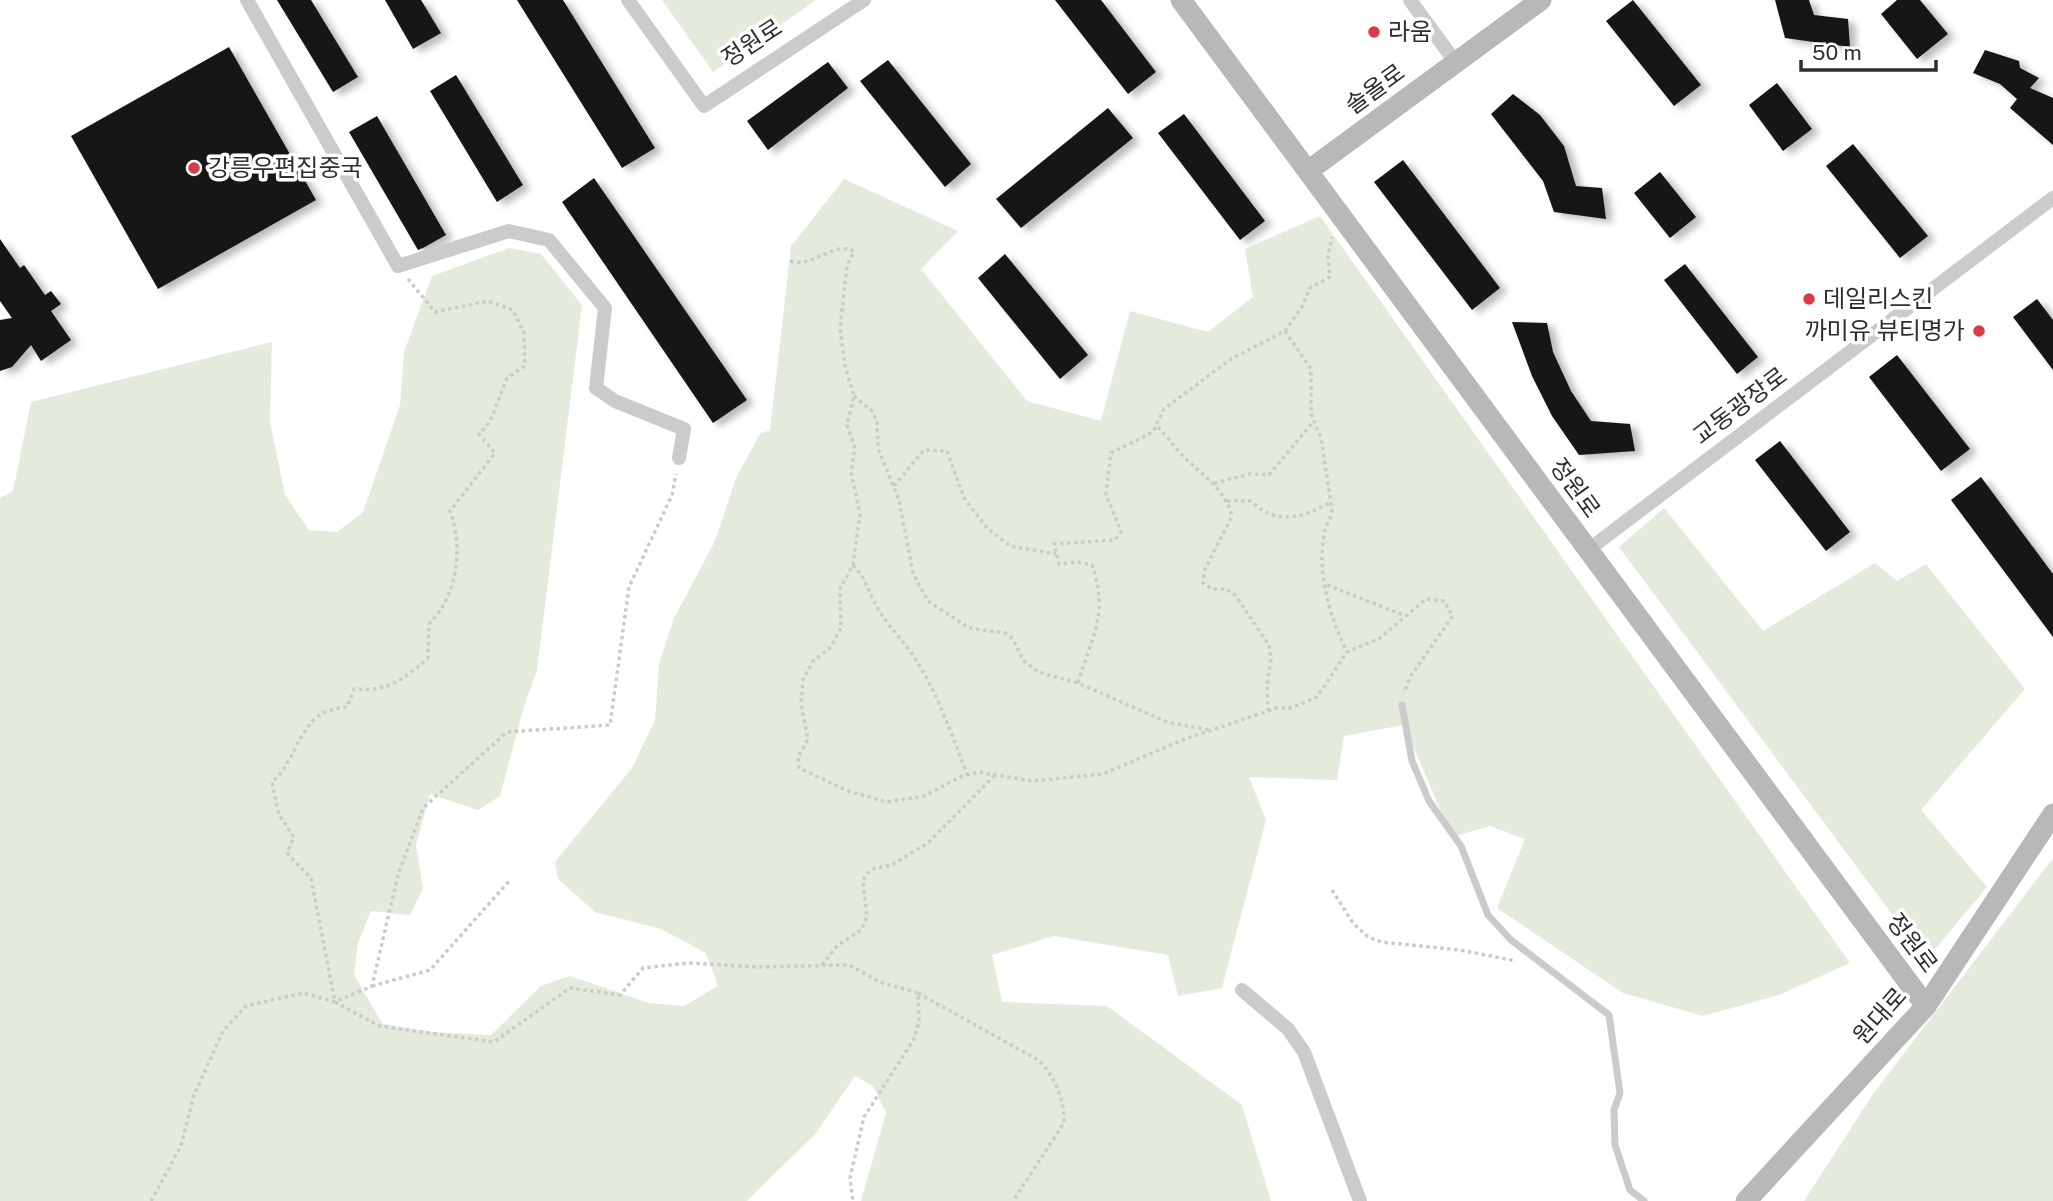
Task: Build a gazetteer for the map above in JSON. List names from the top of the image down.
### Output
{
  "streets": {
    "street": [
      "정원로",
      "솔올로",
      "교동광장로",
      "원대로"
    ]
  },
  "crossings": [
    ["정원로", "솔올로"],
    ["정원로", "교동광장로"],
    ["정원로", "원대로"]
  ],
  "places": [
    "라움",
    "강릉우편집중국",
    "데일리스킨",
    "까미유 뷰티명가"
  ],
  "scale_bar": "50 m"
}
